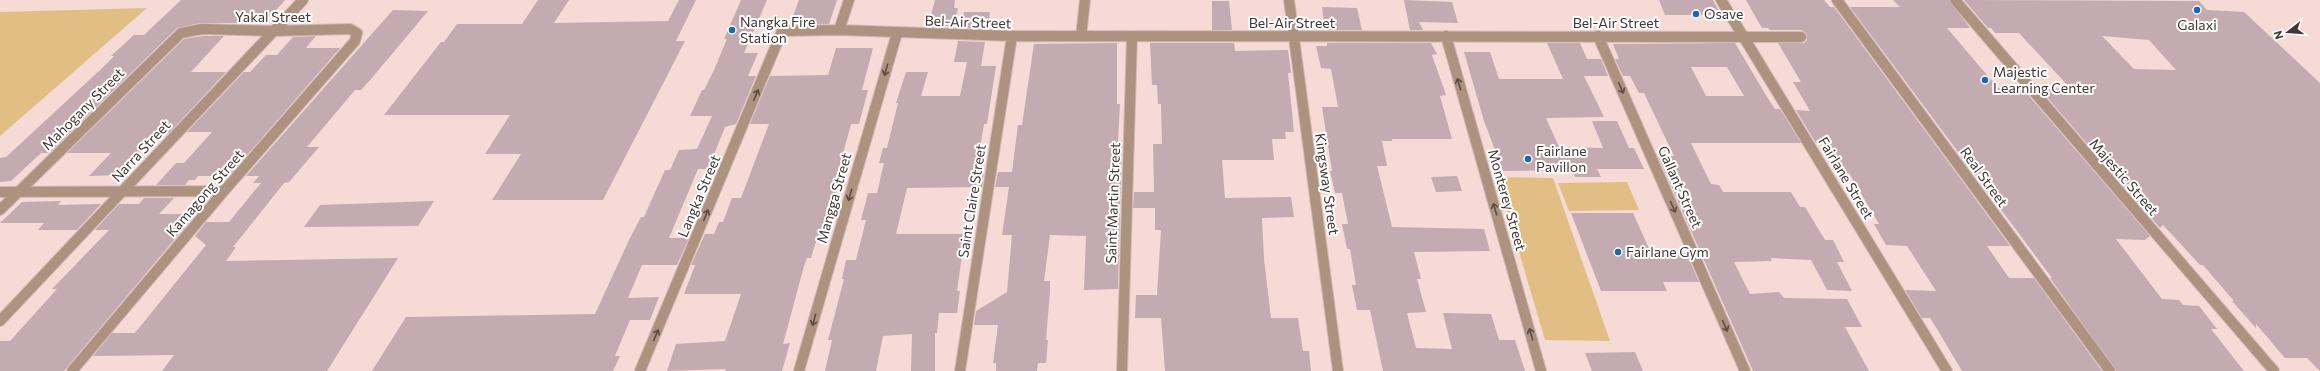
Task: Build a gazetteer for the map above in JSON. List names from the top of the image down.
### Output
{
  "streets": {
    "street": [
      "Yakal Street",
      "Bel-Air Street",
      "Mahogany Street",
      "Narra Street",
      "Real Street",
      "Majestic Street",
      "Fairlane Street",
      "Kingsway Street",
      "Gallant Street",
      "Kamagong Street",
      "Langka Street",
      "Mangga Street",
      "Monterey Street",
      "Saint Claire Street",
      "Saint Martin Street"
    ]
  },
  "crossings": [
    ["Yakal Street", "Mahogany Street"],
    ["Yakal Street", "Narra Street"],
    ["Yakal Street", "Kamagong Street"],
    ["Bel-Air Street", "Fairlane Street"],
    ["Bel-Air Street", "Kingsway Street"],
    ["Bel-Air Street", "Gallant Street"],
    ["Bel-Air Street", "Langka Street"],
    ["Bel-Air Street", "Mangga Street"],
    ["Bel-Air Street", "Monterey Street"],
    ["Bel-Air Street", "Saint Claire Street"],
    ["Bel-Air Street", "Saint Martin Street"]
  ],
  "one_way": [
    "Gallant Street",
    "Langka Street",
    "Mangga Street",
    "Monterey Street"
  ],
  "places": [
    "Galaxi",
    "Osave",
    "Nangka Fire Station",
    "Majestic Learning Center",
    "Fairlane Pavillon",
    "Fairlane Gym"
  ],
  "north": "left"
}
